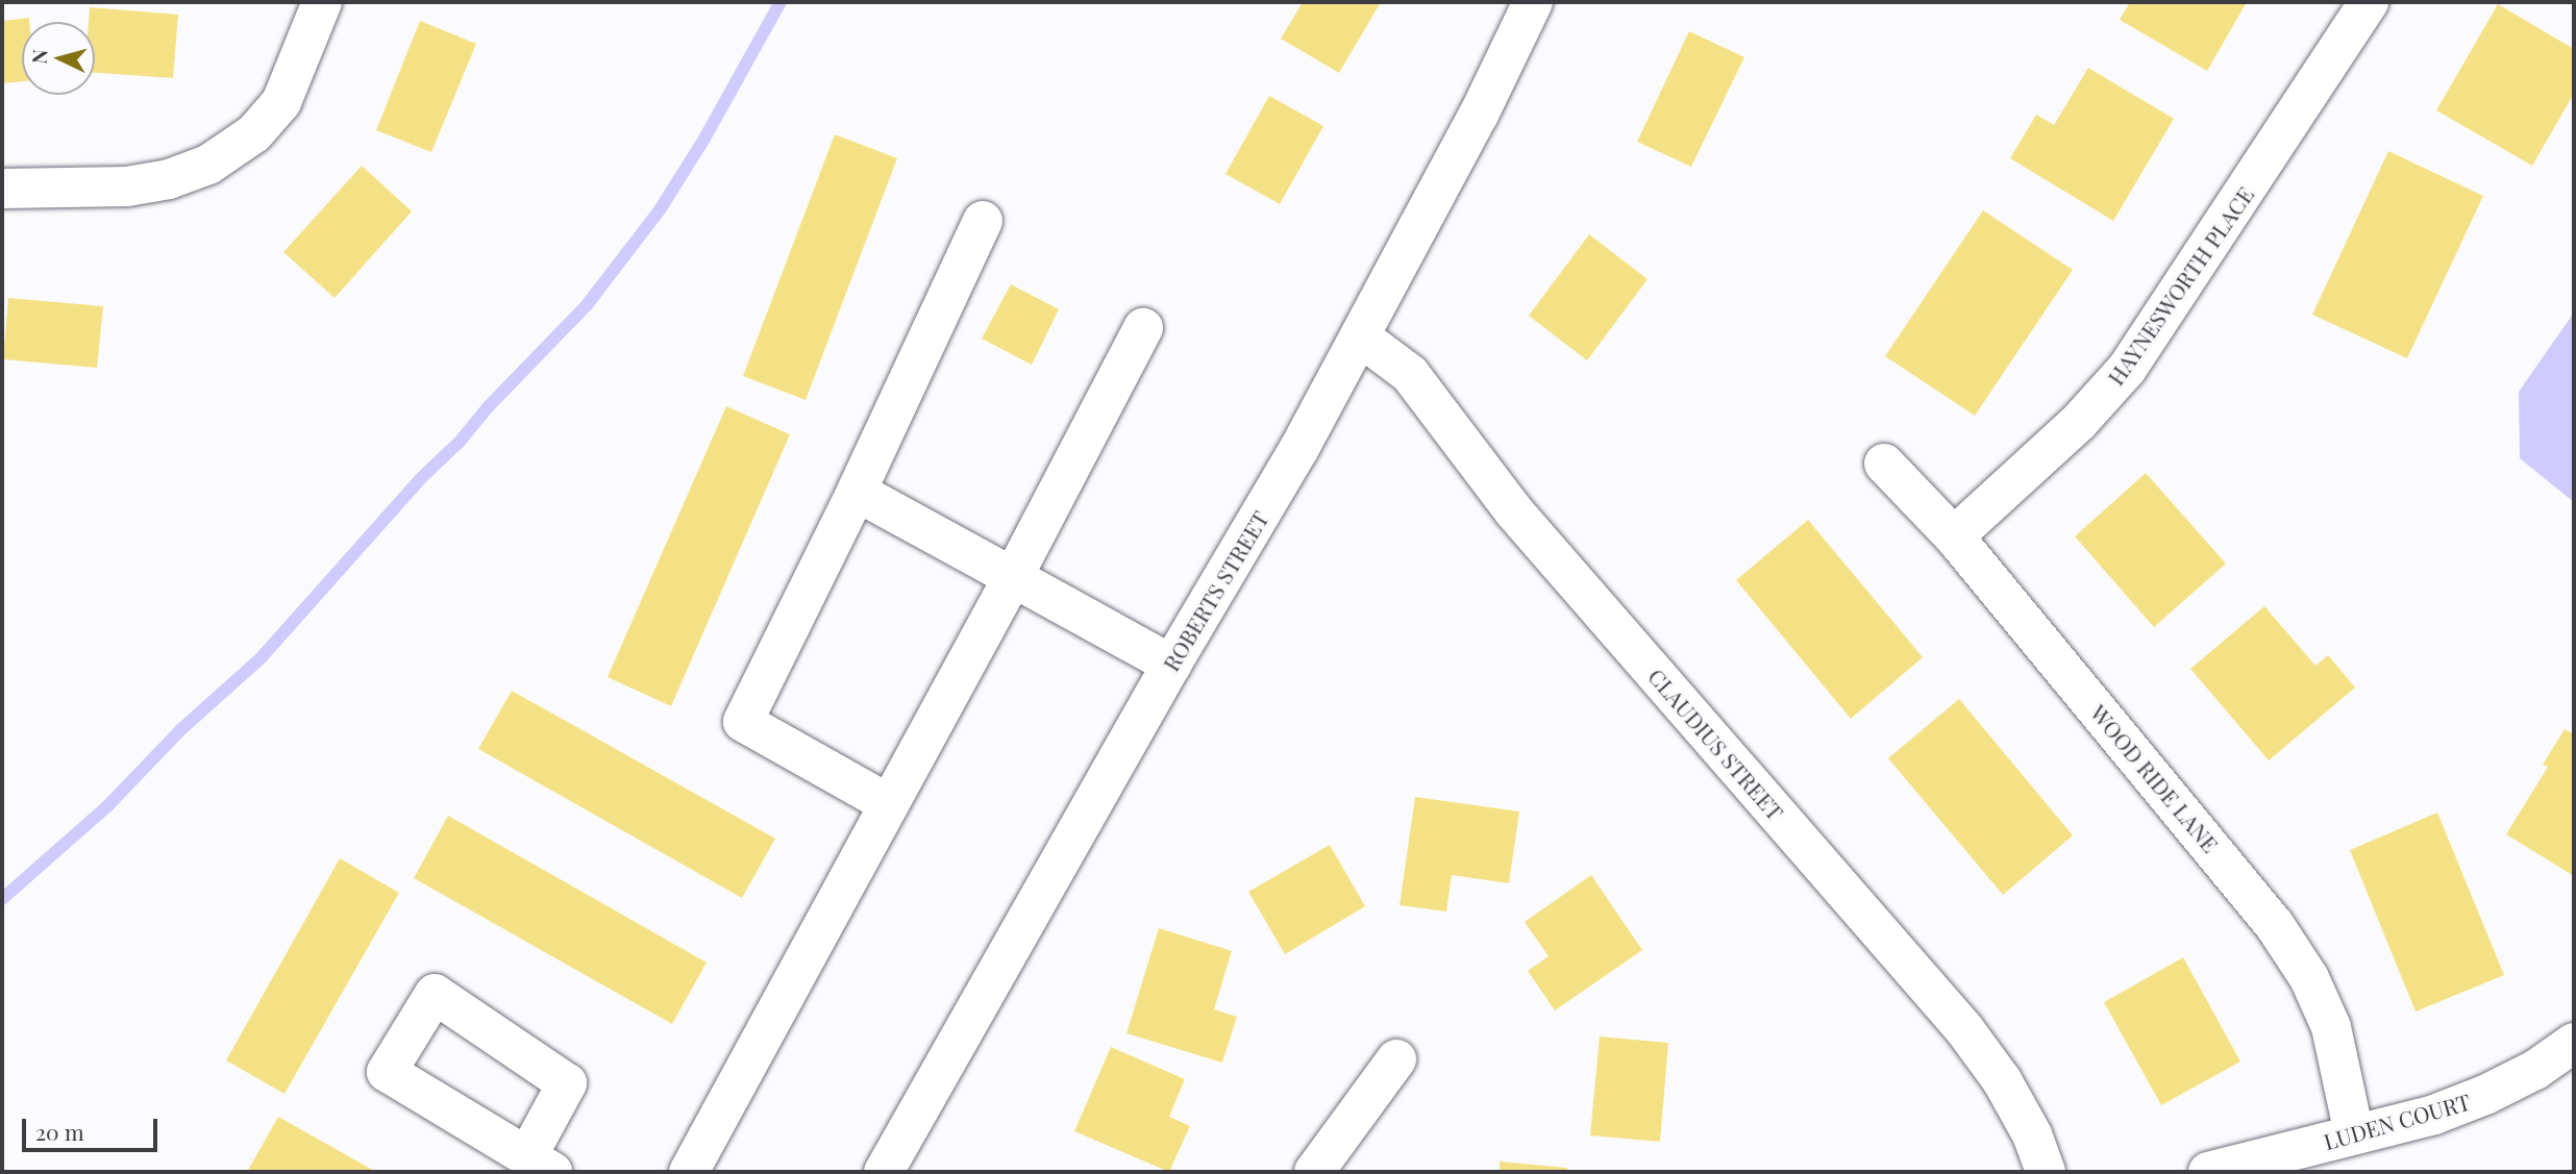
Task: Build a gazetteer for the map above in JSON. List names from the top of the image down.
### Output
{
  "streets": {
    "street": [
      "HAYNESWORTH PLACE",
      "ROBERTS STREET",
      "CLAUDIUS STREET",
      "WOOD RIDE LANE",
      "LUDEN COURT"
    ]
  },
  "crossings": [
    ["HAYNESWORTH PLACE", "WOOD RIDE LANE"],
    ["ROBERTS STREET", "CLAUDIUS STREET"],
    ["WOOD RIDE LANE", "LUDEN COURT"]
  ],
  "scale_bar": "20 m",
  "north": "left"
}
